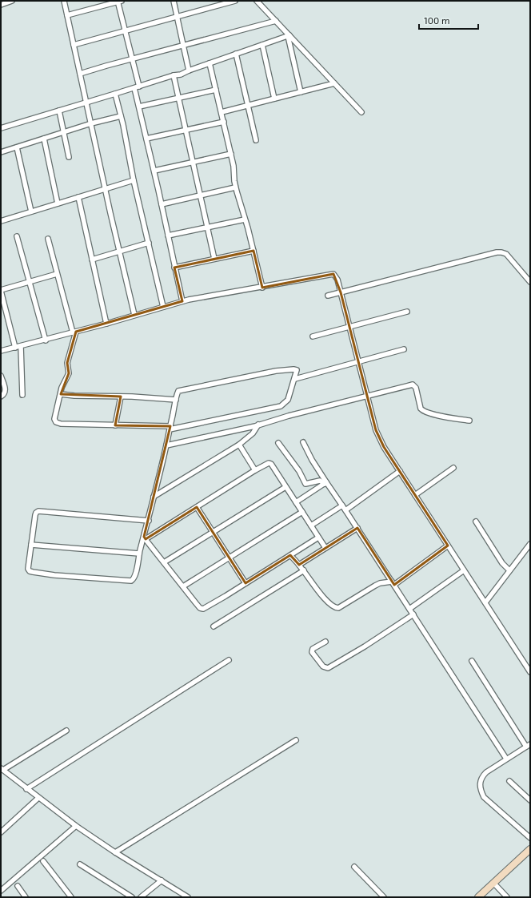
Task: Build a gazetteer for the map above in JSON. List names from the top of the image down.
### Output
{
  "scale_bar": "100 m"
}
